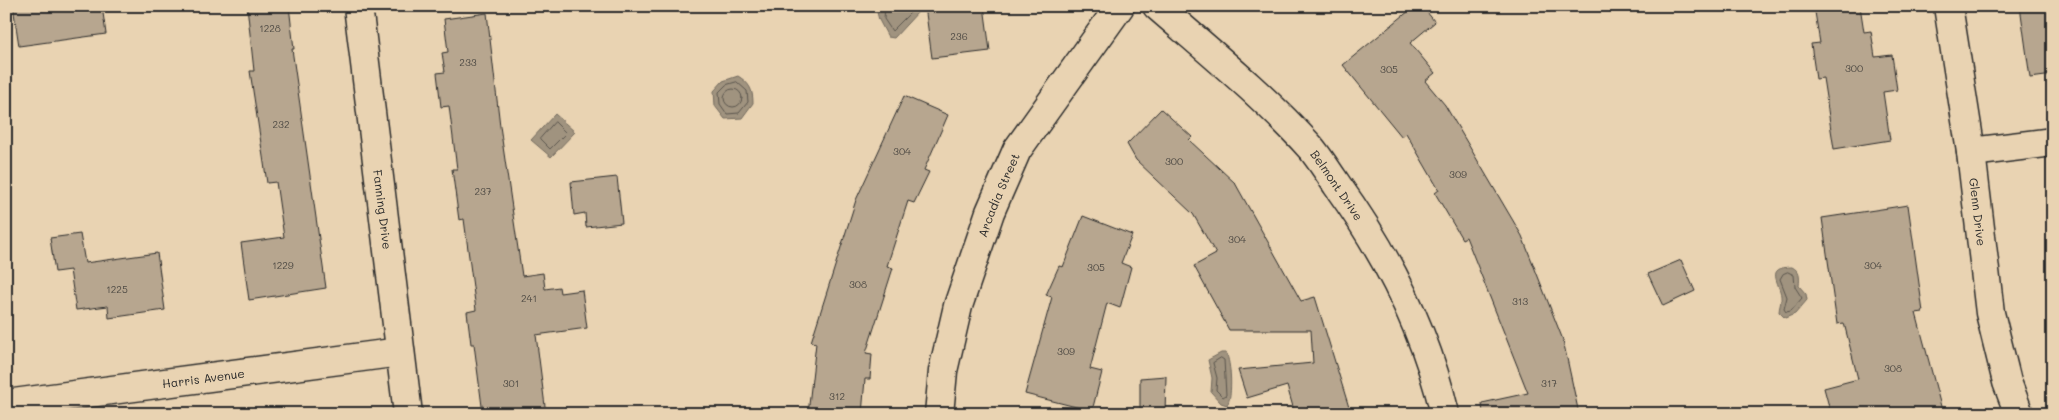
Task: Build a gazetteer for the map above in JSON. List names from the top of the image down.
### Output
{
  "streets": {
    "street": [
      "Belmont Drive",
      "Arcadia Street",
      "Fanning Drive",
      "Glenn Drive",
      "Harris Avenue"
    ]
  },
  "crossings": [
    ["Fanning Drive", "Harris Avenue"]
  ],
  "house_numbers": [
    "1228",
    "236",
    "233",
    "300",
    "305",
    "232",
    "304",
    "300",
    "309",
    "237",
    "304",
    "1229",
    "304",
    "305",
    "308",
    "1225",
    "241",
    "313",
    "309",
    "308",
    "301",
    "317",
    "312"
  ]
}
